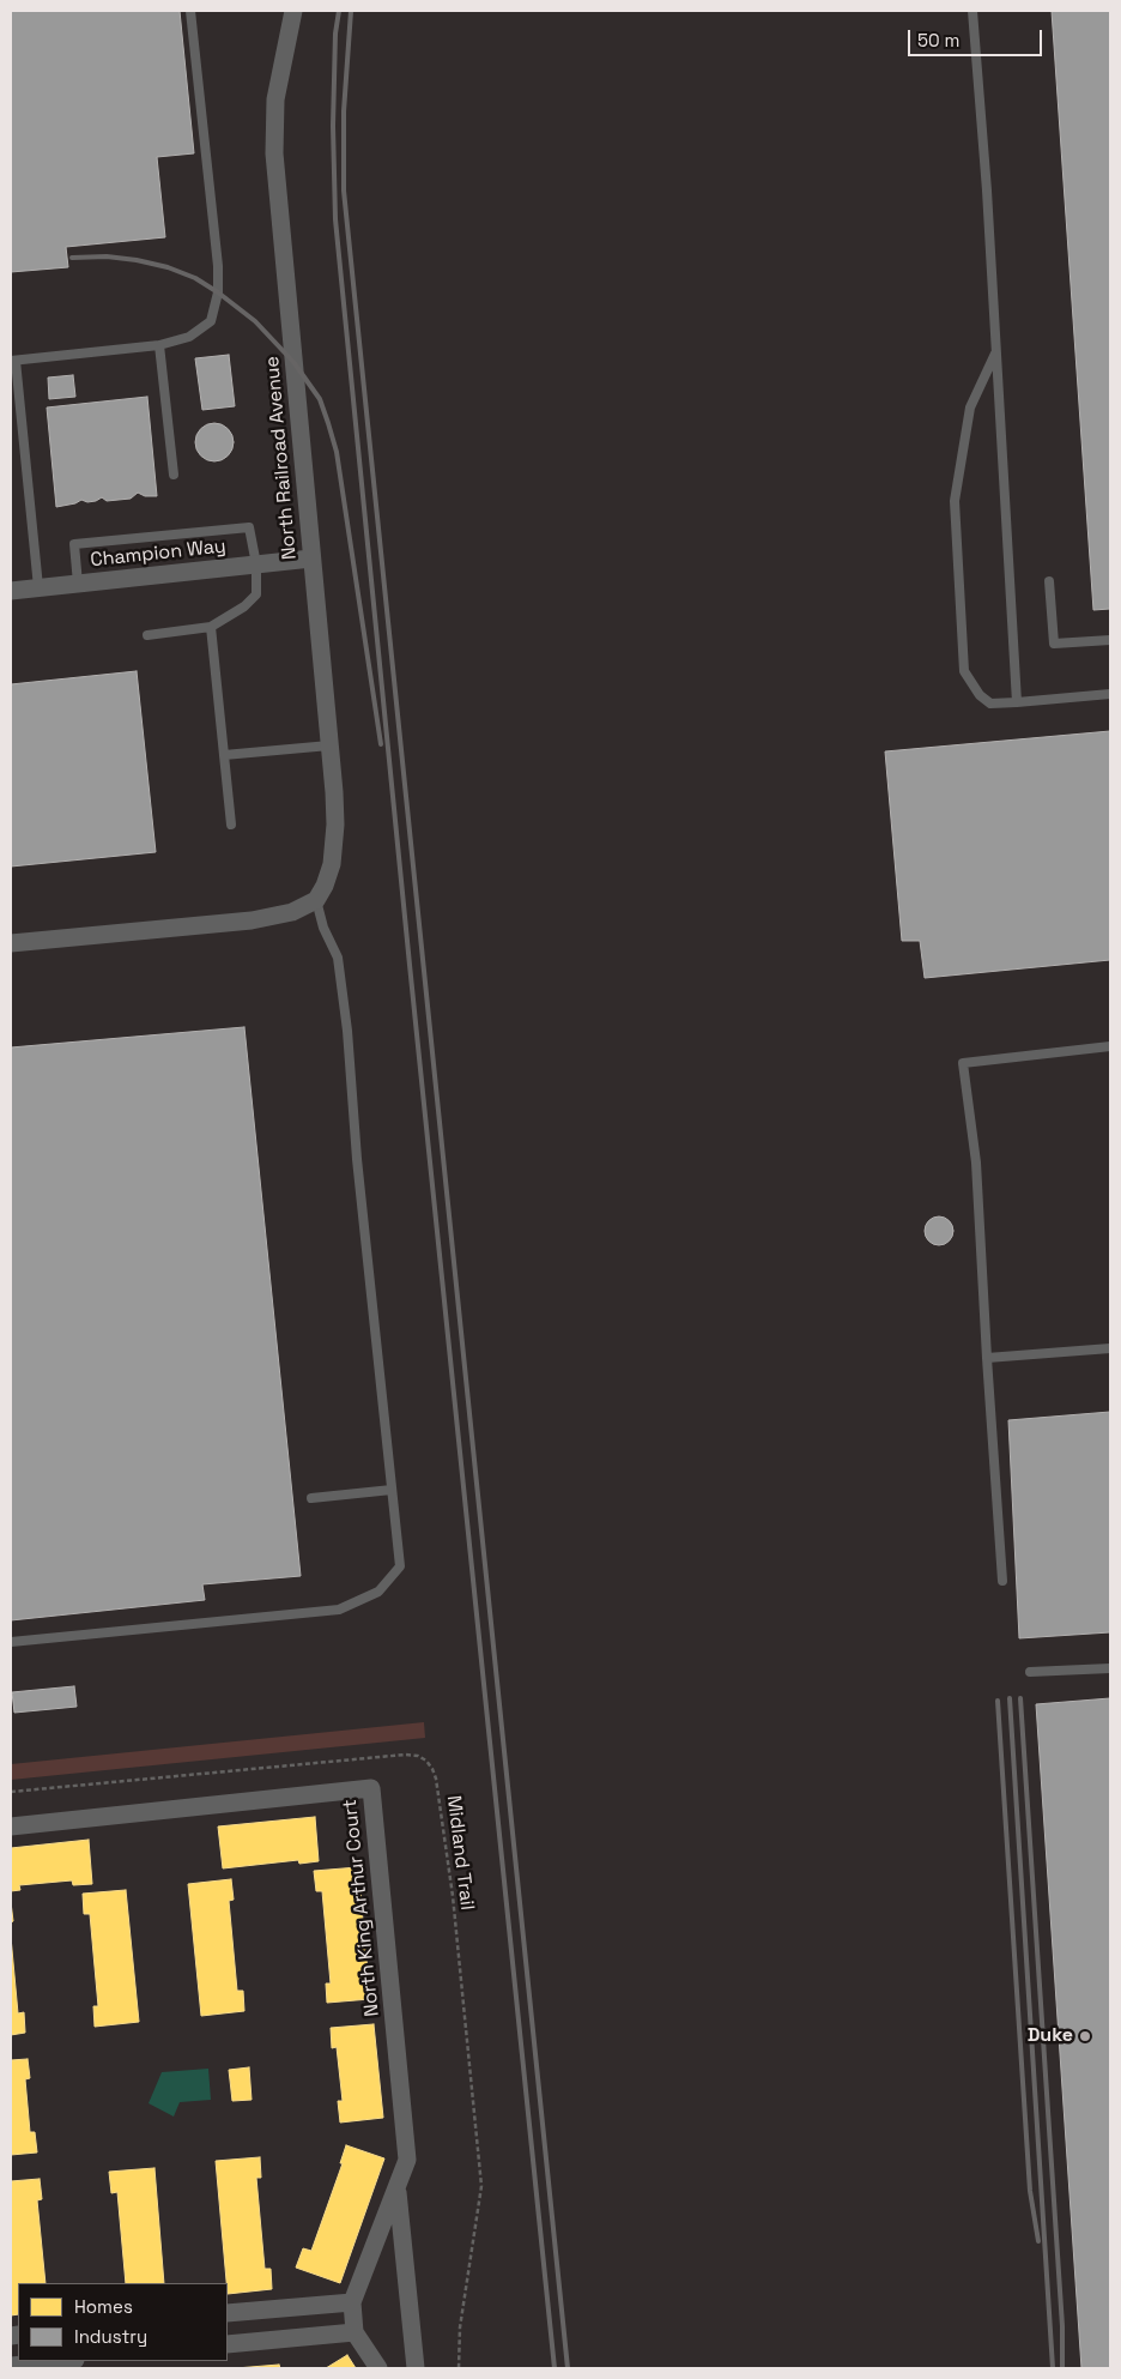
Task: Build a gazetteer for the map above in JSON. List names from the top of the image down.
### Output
{
  "streets": {
    "street": ["North Railroad Avenue", "Champion Way", "North King Arthur Court"],
    "path": ["Midland Trail"]
  },
  "crossings": [
    ["North Railroad Avenue", "Champion Way"]
  ],
  "places": ["Duke"],
  "legend": ["Homes", "Industry"],
  "scale_bar": "50 m"
}
